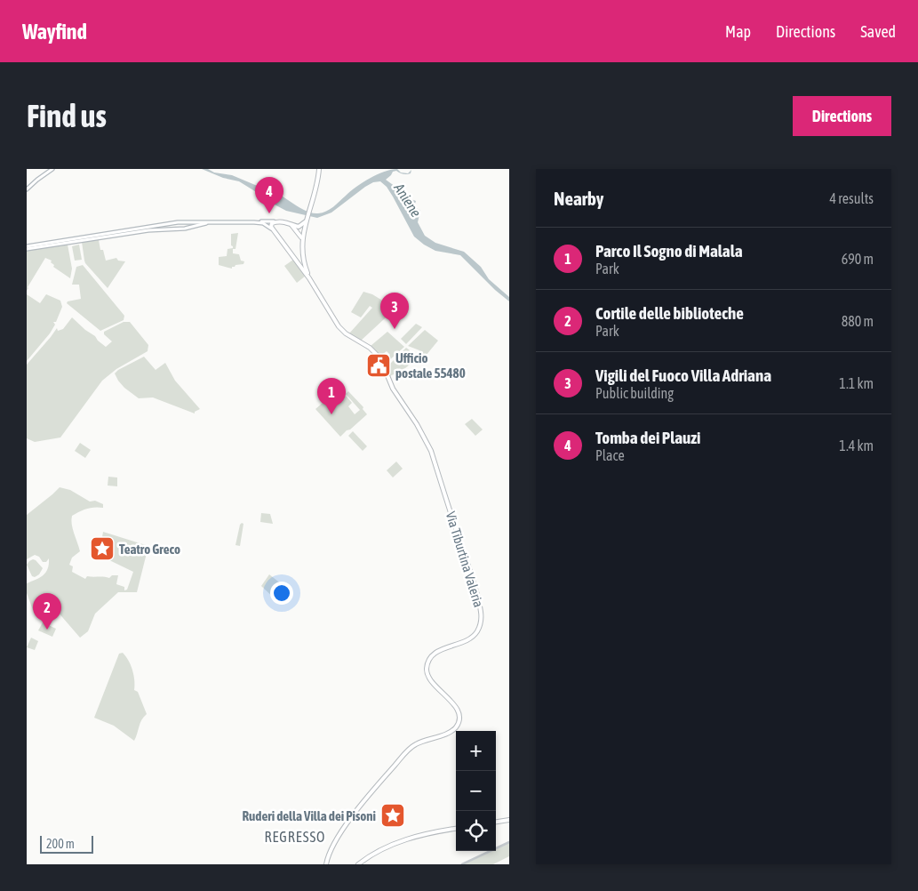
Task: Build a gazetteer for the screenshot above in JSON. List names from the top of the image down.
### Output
{
  "streets": {
    "main road": ["Via Tiburtina Valeria"]
  },
  "districts": ["REGRESSO"],
  "water": ["Aniene"],
  "places": {
    "public building": ["Ufficio postale 55480"],
    "place": ["Teatro Greco", "Ruderi della Villa dei Pisoni"]
  },
  "scale_bar": "200 m",
  "page": {
    "header": "Wayfind",
    "nav": ["Map", "Directions", "Saved"],
    "buttons": "Directions",
    "title": "Find us",
    "heading": ["Nearby", "4 results"],
    "pins": [
      "4",
      "3",
      "1",
      "2"
    ],
    "list": [
      {
        "mark": "1",
        "name": "Parco Il Sogno di Malala",
        "note": "Park",
        "value": "690 m"
      },
      {
        "mark": "2",
        "name": "Cortile delle biblioteche",
        "note": "Park",
        "value": "880 m"
      },
      {
        "mark": "3",
        "name": "Vigili del Fuoco Villa Adriana",
        "note": "Public building",
        "value": "1.1 km"
      },
      {
        "mark": "4",
        "name": "Tomba dei Plauzi",
        "note": "Place",
        "value": "1.4 km"
      }
    ],
    "map_buttons": ["+", "−"],
    "scale": "200 m"
  }
}
